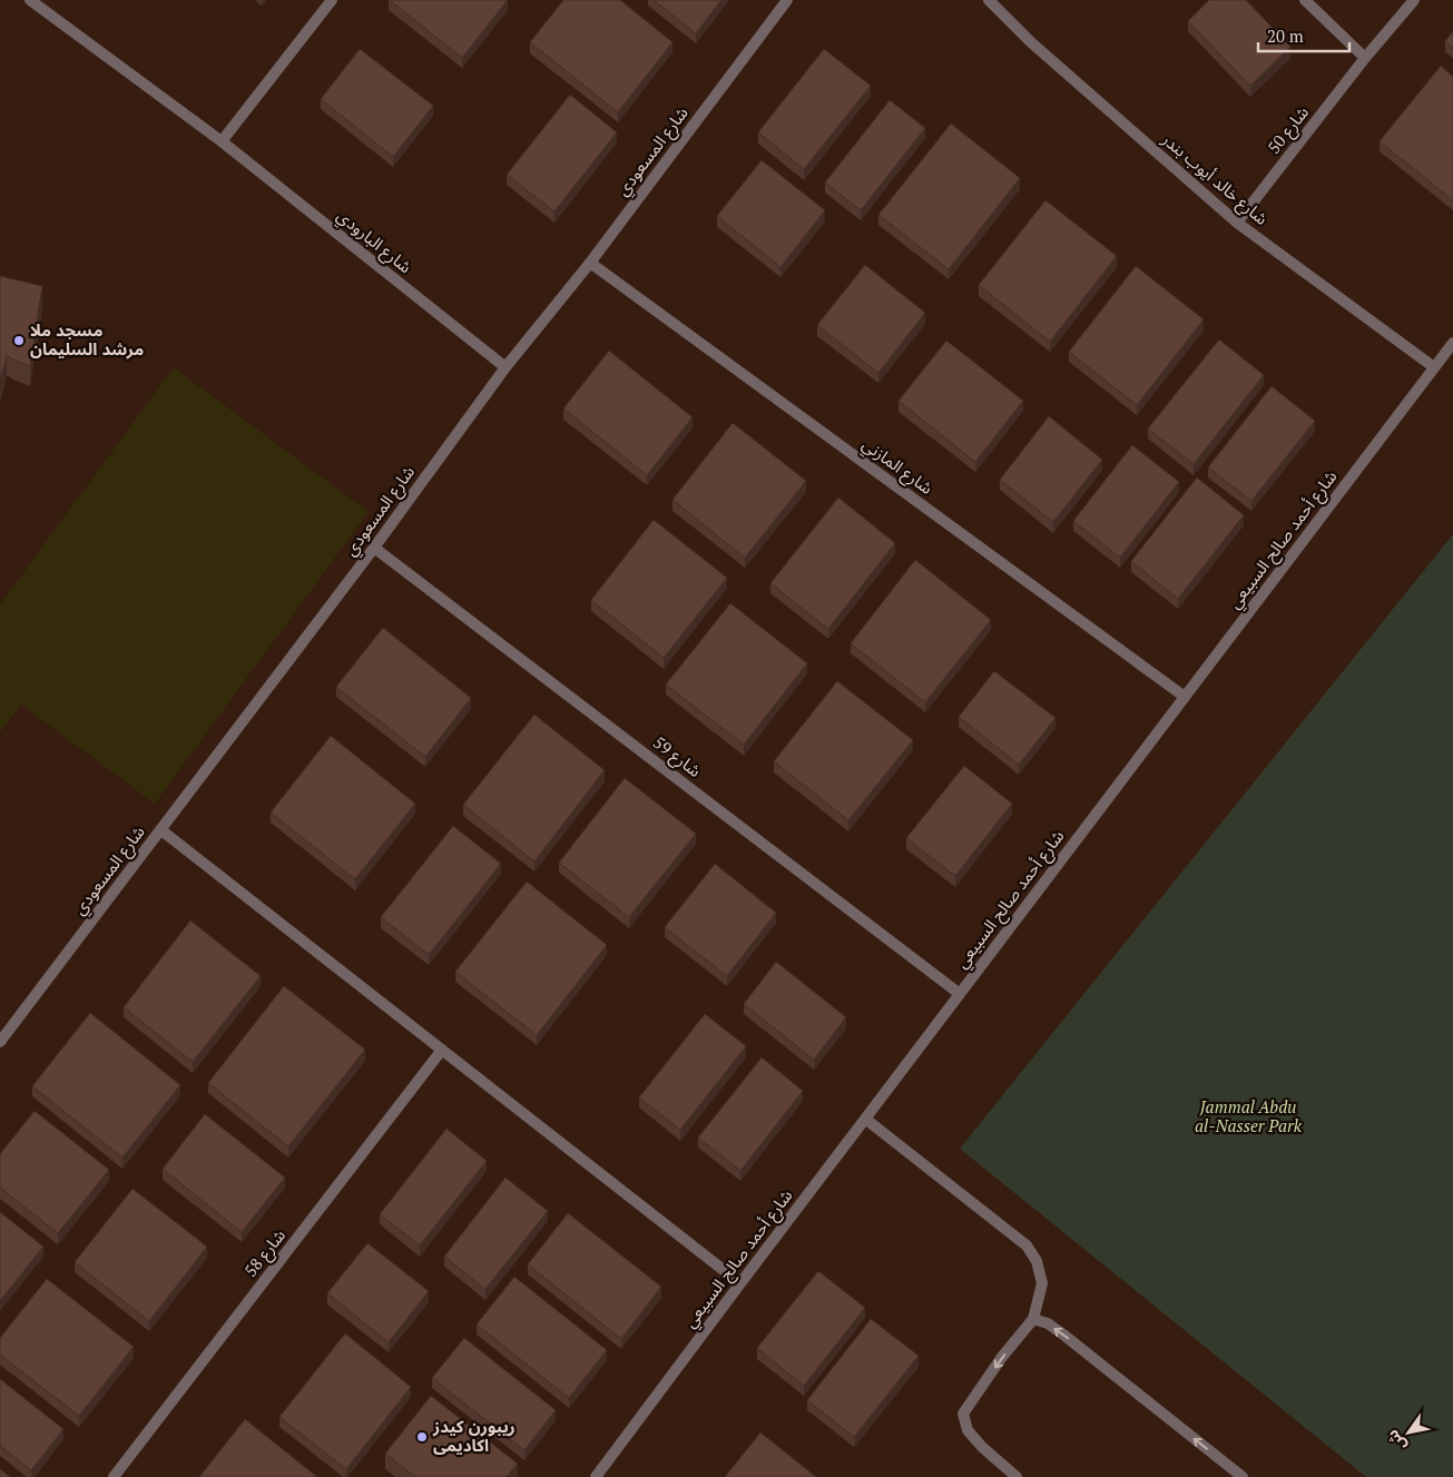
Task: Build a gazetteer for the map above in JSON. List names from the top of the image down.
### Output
{
  "streets": {
    "street": [
      "شارع 50",
      "شارع المسعودي",
      "شارع خالد أيوب بندر",
      "شارع البارودي",
      "شارع المازني",
      "شارع أحمد صالح السبيعي",
      "شارع 59",
      "شارع 58"
    ]
  },
  "crossings": [
    ["شارع 50", "شارع خالد أيوب بندر"],
    ["شارع المسعودي", "شارع البارودي"],
    ["شارع المسعودي", "شارع المازني"],
    ["شارع المسعودي", "شارع 59"],
    ["شارع خالد أيوب بندر", "شارع أحمد صالح السبيعي"],
    ["شارع المازني", "شارع أحمد صالح السبيعي"],
    ["شارع أحمد صالح السبيعي", "شارع 59"]
  ],
  "parks": ["Jammal Abdu al-Nasser Park"],
  "places": ["مسجد ملا مرشد السليمان", "ريبورن كيدز اكاديمى"],
  "scale_bar": "20 m",
  "north": "bottom left"
}
